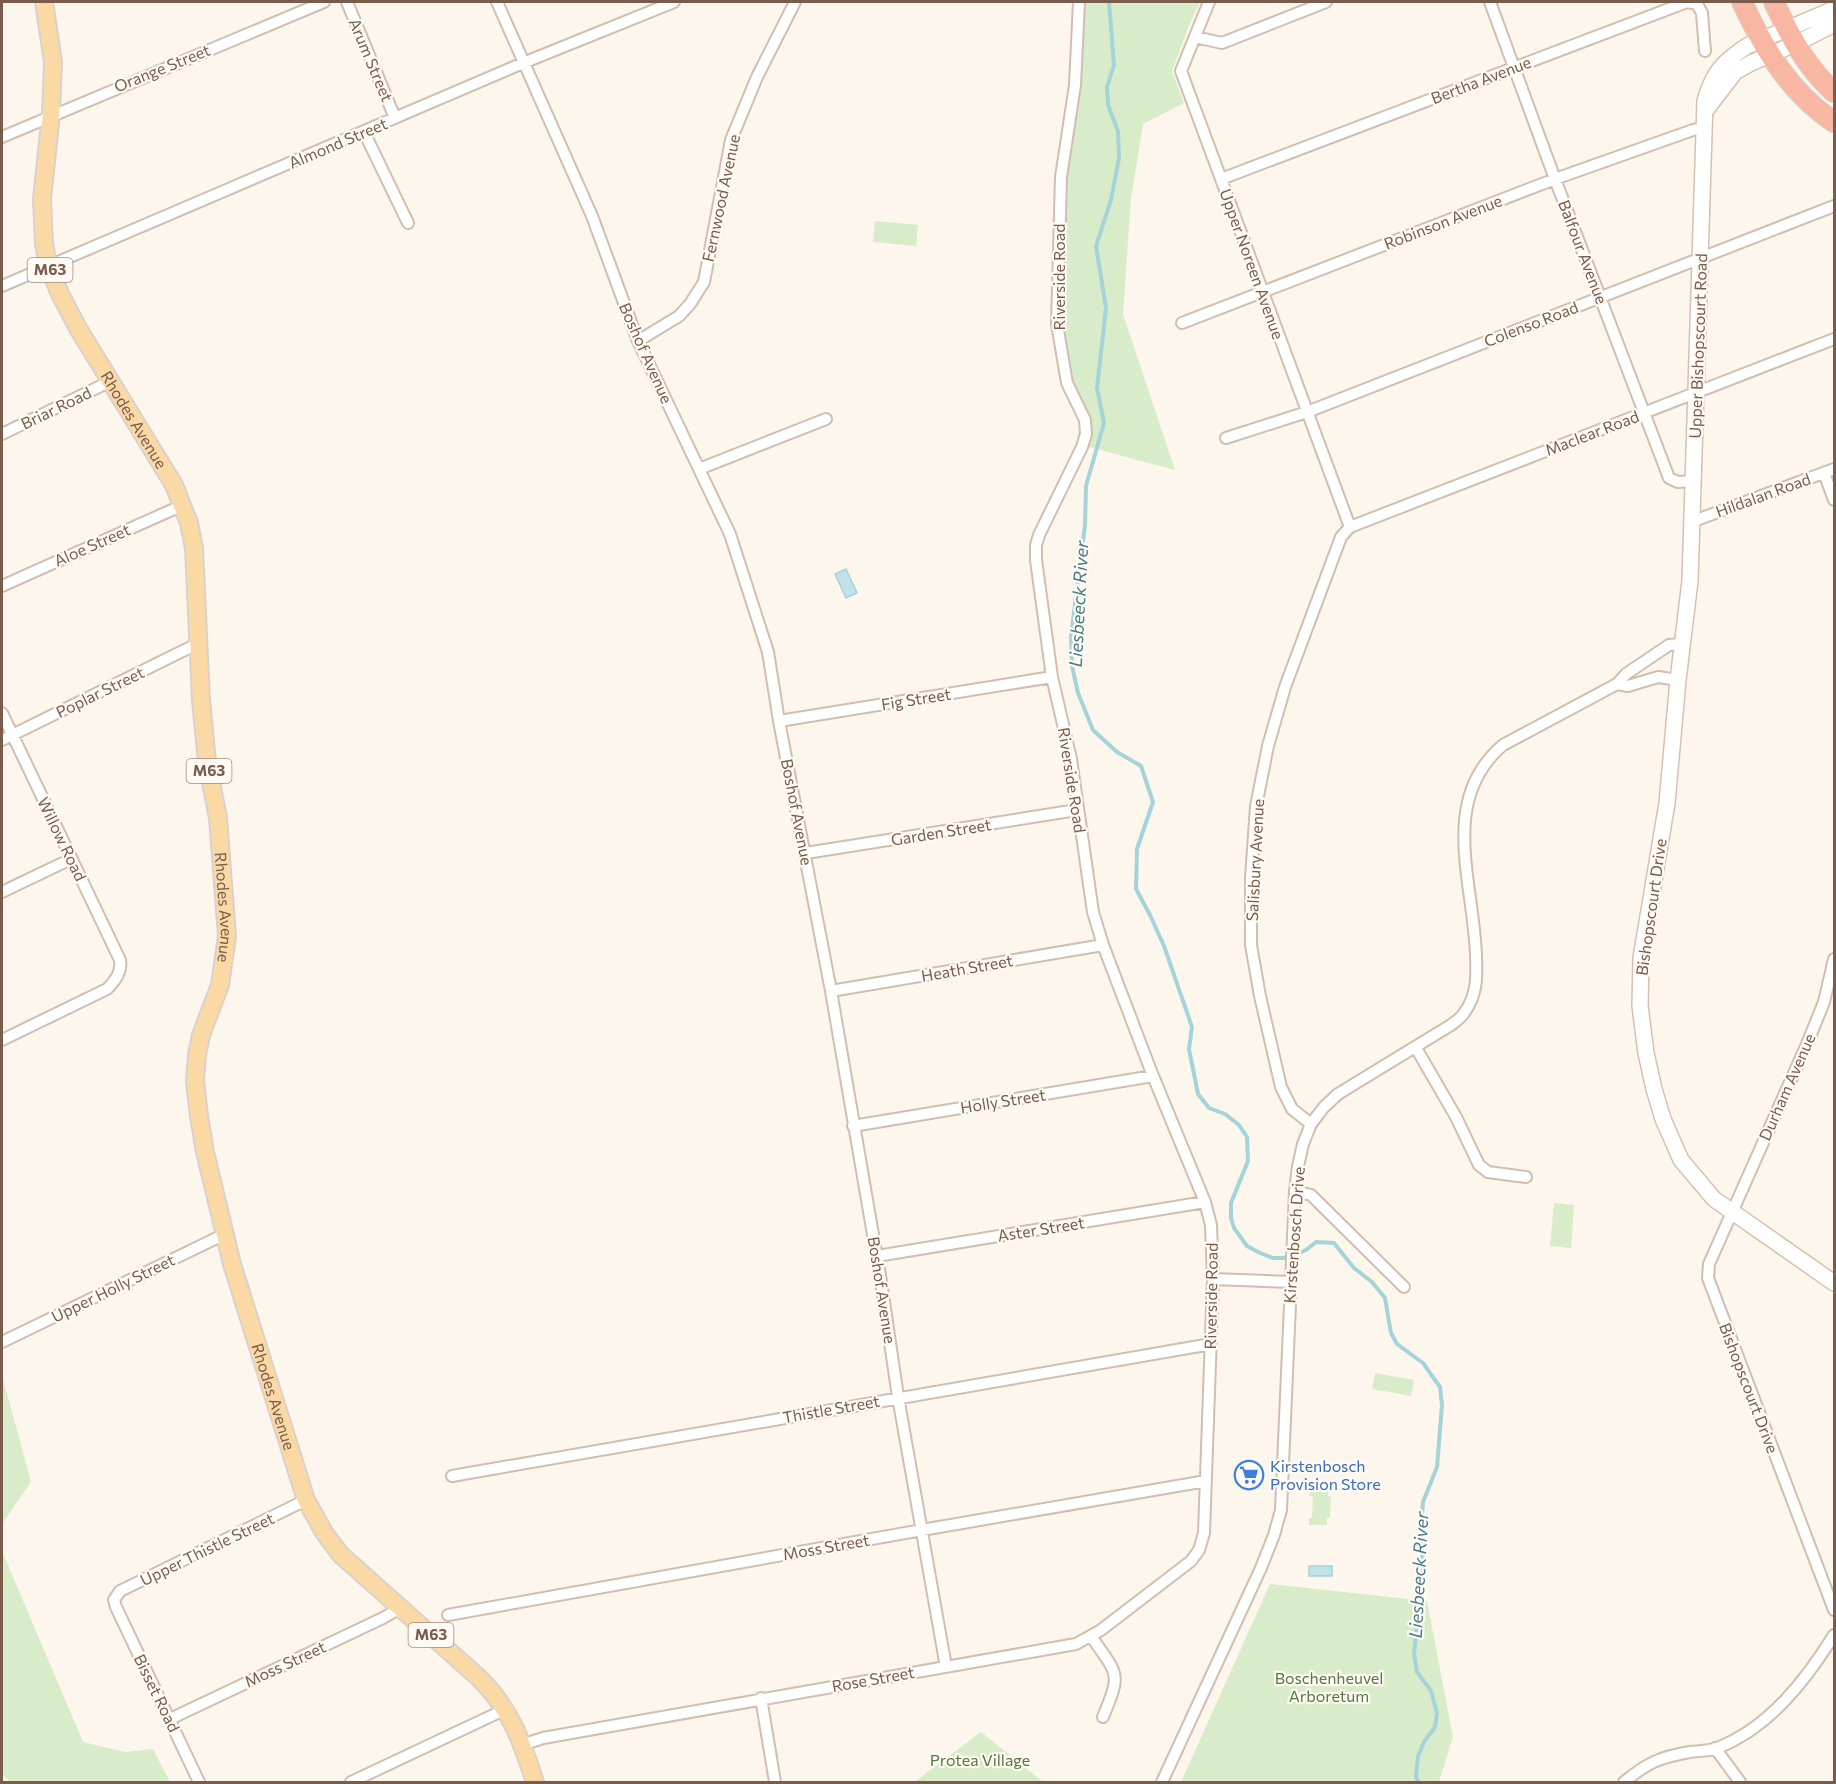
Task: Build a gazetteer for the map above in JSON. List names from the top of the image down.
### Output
{
  "streets": {
    "main road": ["M63", "Rhodes Avenue"],
    "street": [
      "Arum Street",
      "Orange Street",
      "Bertha Avenue",
      "Almond Street",
      "Fernwood Avenue",
      "Robinson Avenue",
      "Balfour Avenue",
      "Upper Noreen Avenue",
      "Riverside Road",
      "Colenso Road",
      "Upper Bishopscourt Road",
      "Boshof Avenue",
      "Briar Road",
      "Maclear Road",
      "Hildalan Road",
      "Aloe Street",
      "Poplar Street",
      "Fig Street",
      "Garden Street",
      "Willow Road",
      "Salisbury Avenue",
      "Bishopscourt Drive",
      "Heath Street",
      "Durham Avenue",
      "Holly Street",
      "Aster Street",
      "Kirstenbosch Drive",
      "Upper Holly Street",
      "Thistle Street",
      "Moss Street",
      "Upper Thistle Street",
      "Rose Street",
      "Bisset Road"
    ]
  },
  "crossings": [
    ["Arum Street", "Almond Street"],
    ["Orange Street", "Rhodes Avenue"],
    ["Bertha Avenue", "Balfour Avenue"],
    ["Bertha Avenue", "Upper Noreen Avenue"],
    ["Almond Street", "Boshof Avenue"],
    ["Almond Street", "Rhodes Avenue"],
    ["Fernwood Avenue", "Boshof Avenue"],
    ["Robinson Avenue", "Balfour Avenue"],
    ["Robinson Avenue", "Upper Noreen Avenue"],
    ["Robinson Avenue", "Upper Bishopscourt Road"],
    ["Balfour Avenue", "Colenso Road"],
    ["Balfour Avenue", "Upper Bishopscourt Road"],
    ["Balfour Avenue", "Maclear Road"],
    ["Upper Noreen Avenue", "Colenso Road"],
    ["Upper Noreen Avenue", "Maclear Road"],
    ["Upper Noreen Avenue", "Salisbury Avenue"],
    ["Riverside Road", "Fig Street"],
    ["Riverside Road", "Garden Street"],
    ["Riverside Road", "Heath Street"],
    ["Riverside Road", "Holly Street"],
    ["Riverside Road", "Aster Street"],
    ["Riverside Road", "Thistle Street"],
    ["Riverside Road", "Moss Street"],
    ["Riverside Road", "Rose Street"],
    ["Colenso Road", "Upper Bishopscourt Road"],
    ["Upper Bishopscourt Road", "Maclear Road"],
    ["Upper Bishopscourt Road", "Hildalan Road"],
    ["Upper Bishopscourt Road", "Bishopscourt Drive"],
    ["Boshof Avenue", "Fig Street"],
    ["Boshof Avenue", "Garden Street"],
    ["Boshof Avenue", "Heath Street"],
    ["Boshof Avenue", "Holly Street"],
    ["Boshof Avenue", "Aster Street"],
    ["Boshof Avenue", "Thistle Street"],
    ["Boshof Avenue", "Moss Street"],
    ["Boshof Avenue", "Rose Street"],
    ["Briar Road", "Rhodes Avenue"],
    ["Rhodes Avenue", "Aloe Street"],
    ["Rhodes Avenue", "Poplar Street"],
    ["Rhodes Avenue", "Upper Holly Street"],
    ["Rhodes Avenue", "Moss Street"],
    ["Rhodes Avenue", "Upper Thistle Street"],
    ["Rhodes Avenue", "Rose Street"],
    ["Maclear Road", "Salisbury Avenue"],
    ["Poplar Street", "Willow Road"],
    ["Salisbury Avenue", "Kirstenbosch Drive"],
    ["Bishopscourt Drive", "Durham Avenue"],
    ["Bishopscourt Drive", "Kirstenbosch Drive"],
    ["Moss Street", "Bisset Road"],
    ["Upper Thistle Street", "Bisset Road"]
  ],
  "water": ["Liesbeeck River"],
  "parks": ["Boschenheuvel Arboretum", "Protea Village"],
  "places": {
    "supermarket": ["Kirstenbosch Provision Store"]
  }
}
